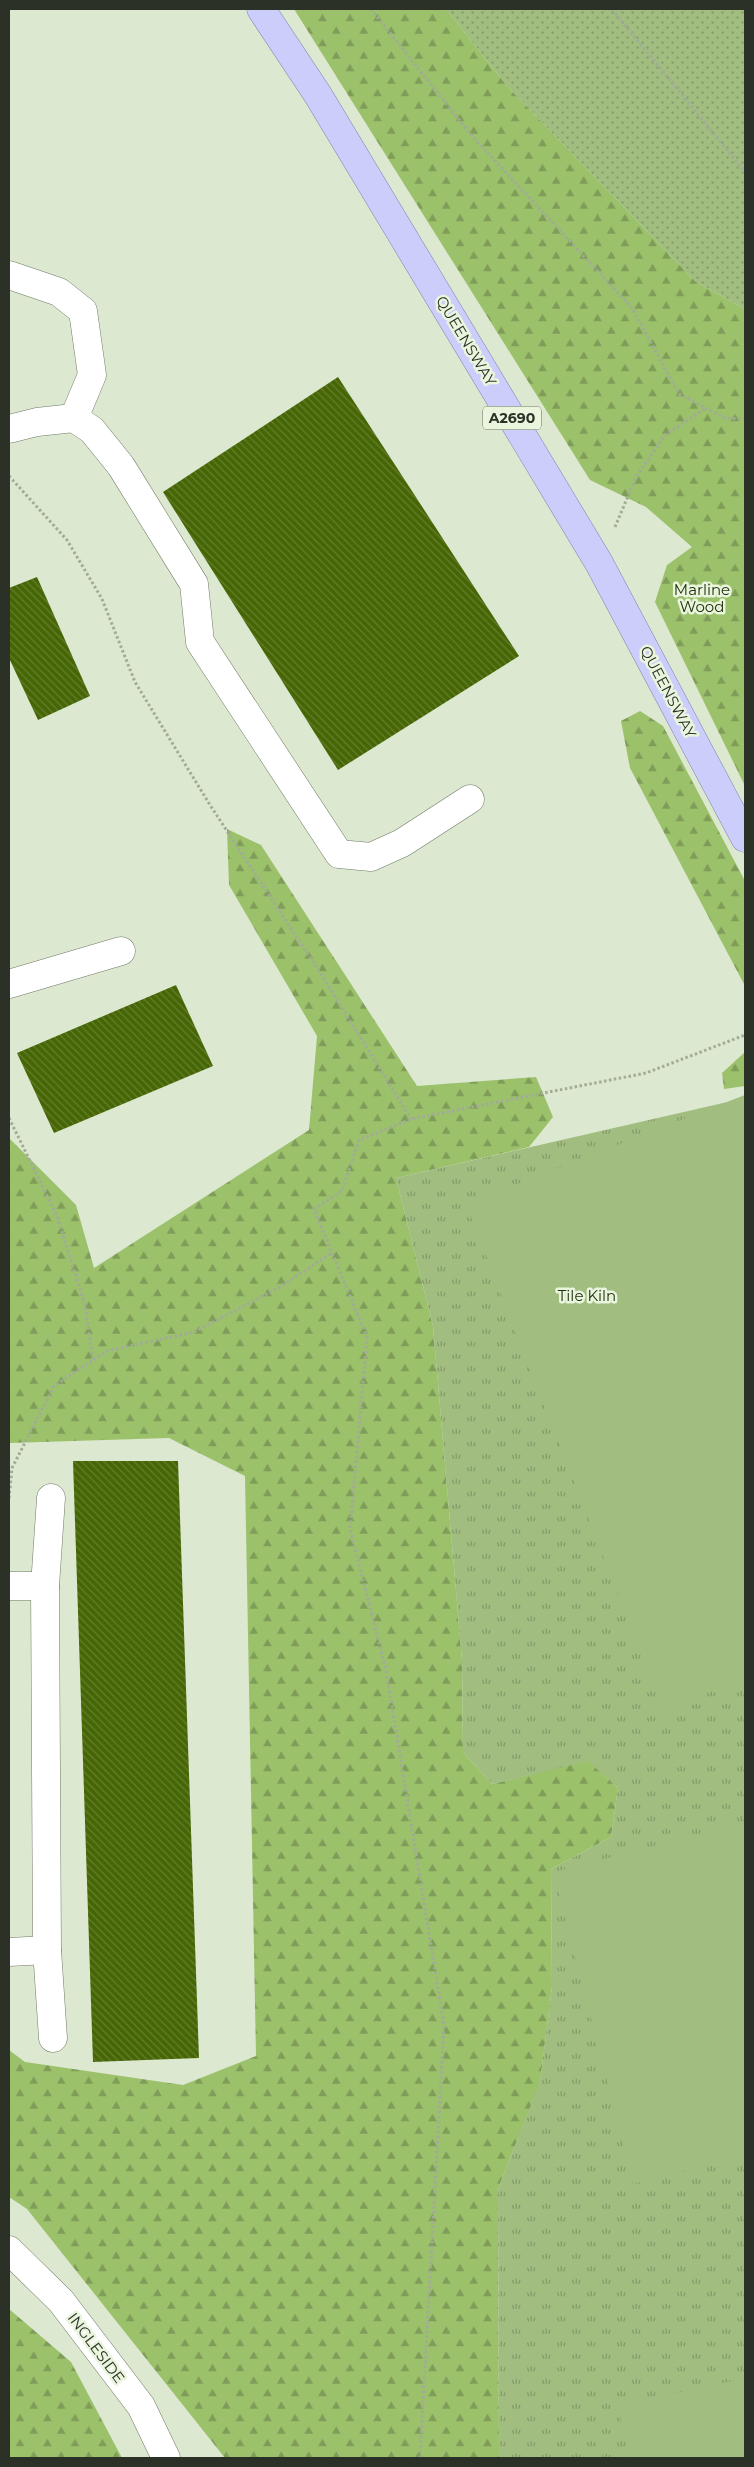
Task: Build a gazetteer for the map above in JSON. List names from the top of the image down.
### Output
{
  "streets": {
    "main road": ["QUEENSWAY", "A2690"],
    "street": ["INGLESIDE"]
  },
  "parks": ["Marline Wood", "Tile Kiln"]
}
